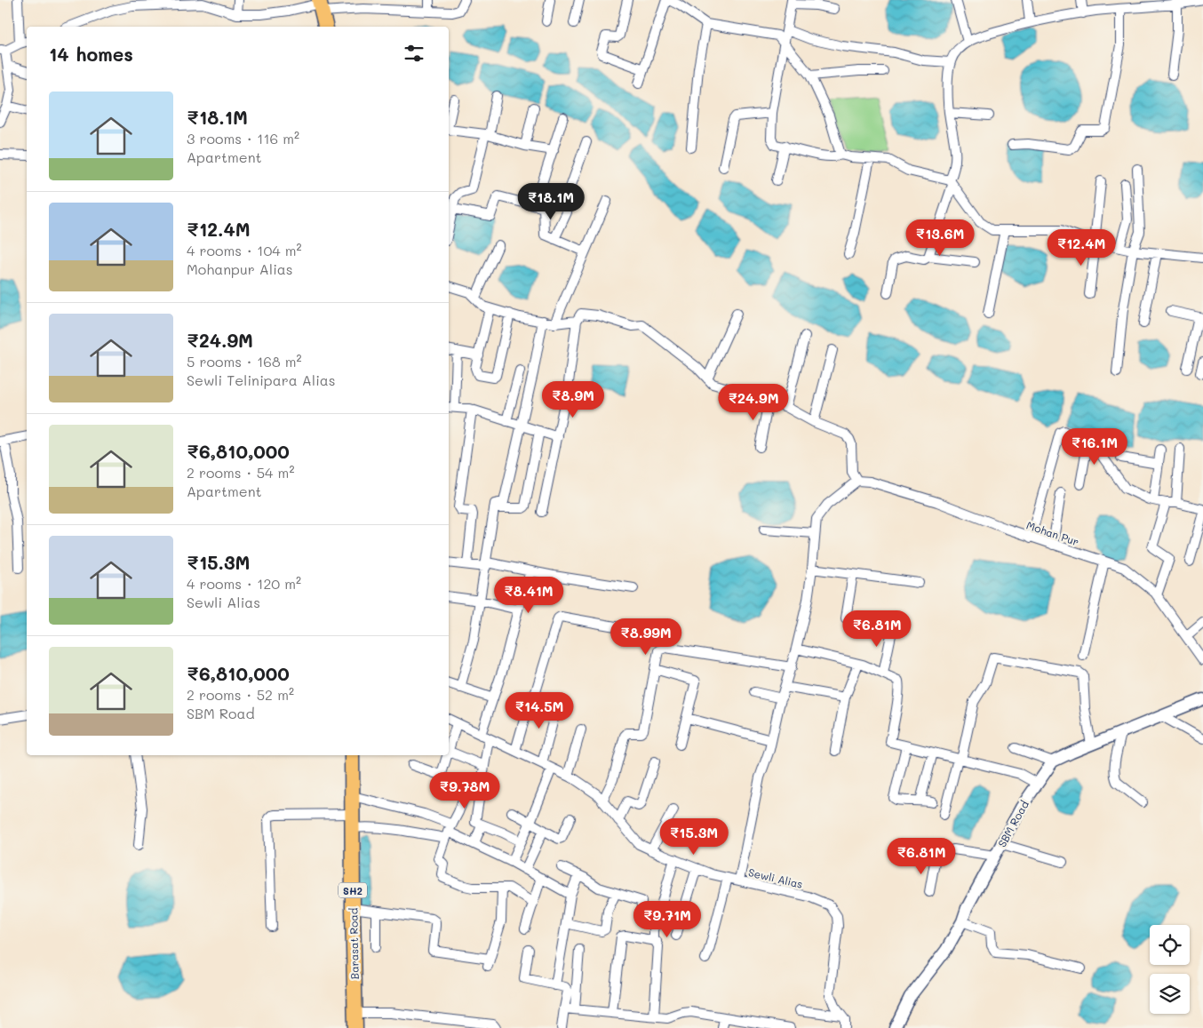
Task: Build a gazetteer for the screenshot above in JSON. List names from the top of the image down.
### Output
{
  "streets": {
    "main road": ["SH2", "Barasat Road"],
    "street": ["Mohan Pur", "SBM Road", "Sewli Alias"]
  },
  "page": {
    "heading": "14 homes",
    "list": [
      {
        "name": "₹18.1M",
        "note": "3 rooms · 116 m² · Apartment"
      },
      {
        "name": "₹12.4M",
        "note": "4 rooms · 104 m² · Mohanpur Alias"
      },
      {
        "name": "₹24.9M",
        "note": "5 rooms · 168 m² · Sewli Telinipara Alias"
      },
      {
        "name": "₹6,810,000",
        "note": "2 rooms · 54 m² · Apartment"
      },
      {
        "name": "₹15.3M",
        "note": "4 rooms · 120 m² · Sewli Alias"
      },
      {
        "name": "₹6,810,000",
        "note": "2 rooms · 52 m² · SBM Road"
      }
    ],
    "price": [
      "₹18.1M",
      "₹13.6M",
      "₹12.4M",
      "₹8.9M",
      "₹24.9M",
      "₹16.1M",
      "₹8.41M",
      "₹6.81M",
      "₹8.99M",
      "₹14.5M",
      "₹9.78M",
      "₹15.3M",
      "₹6.81M",
      "₹9.71M"
    ]
  }
}
